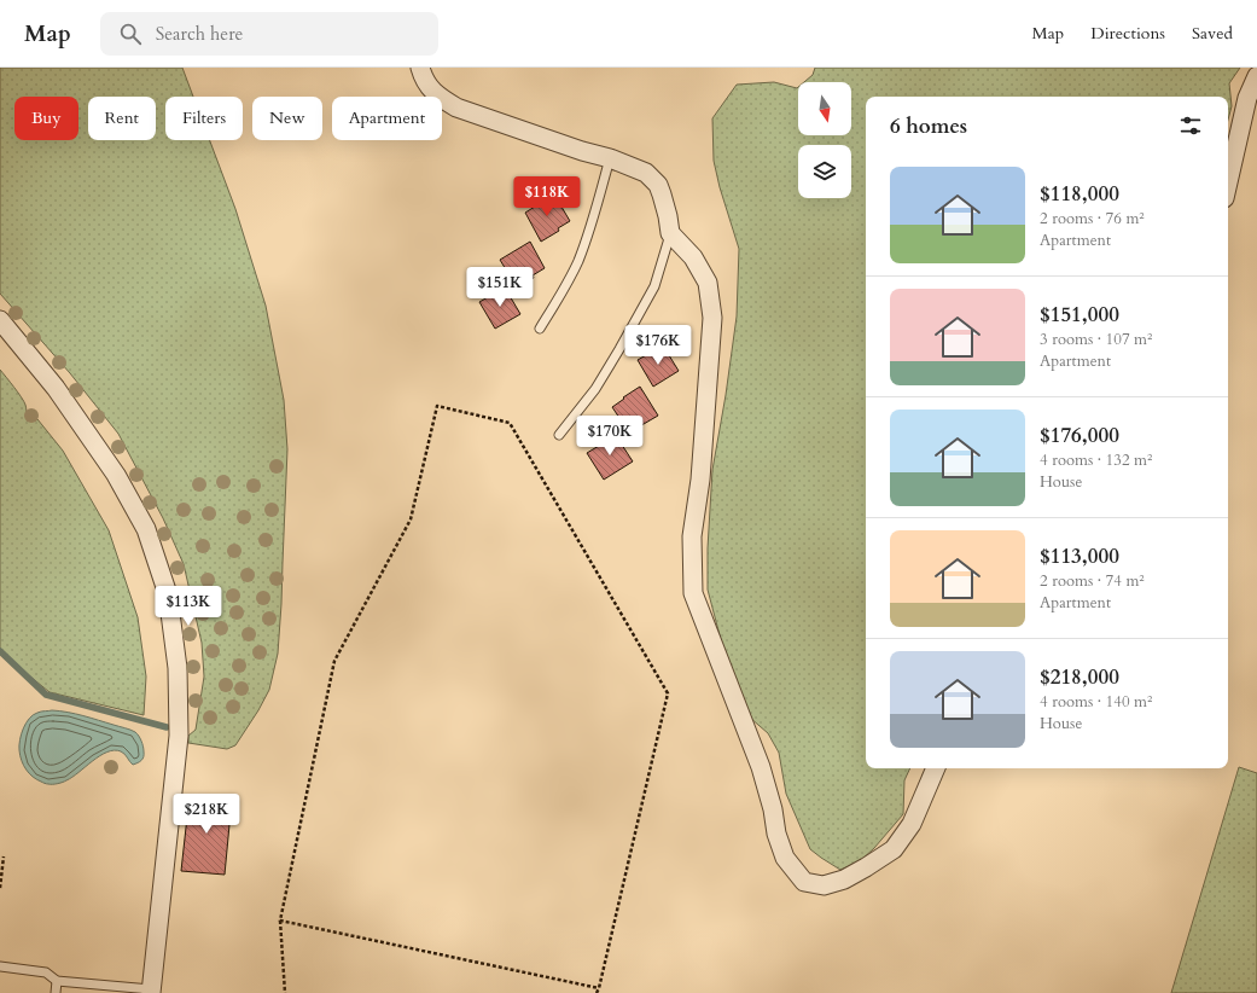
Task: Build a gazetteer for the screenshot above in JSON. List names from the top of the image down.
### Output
{
  "north": "bottom",
  "page": {
    "header": "Map",
    "search": "Search here",
    "nav": ["Map", "Directions", "Saved"],
    "chip": [
      "Buy",
      "Rent",
      "Filters",
      "New",
      "Apartment"
    ],
    "heading": "6 homes",
    "list": [
      {
        "name": "$118,000",
        "note": "2 rooms · 76 m² · Apartment"
      },
      {
        "name": "$151,000",
        "note": "3 rooms · 107 m² · Apartment"
      },
      {
        "name": "$176,000",
        "note": "4 rooms · 132 m² · House"
      },
      {
        "name": "$113,000",
        "note": "2 rooms · 74 m² · Apartment"
      },
      {
        "name": "$218,000",
        "note": "4 rooms · 140 m² · House"
      }
    ],
    "price": [
      "$118K",
      "$151K",
      "$176K",
      "$170K",
      "$113K",
      "$218K"
    ]
  }
}
